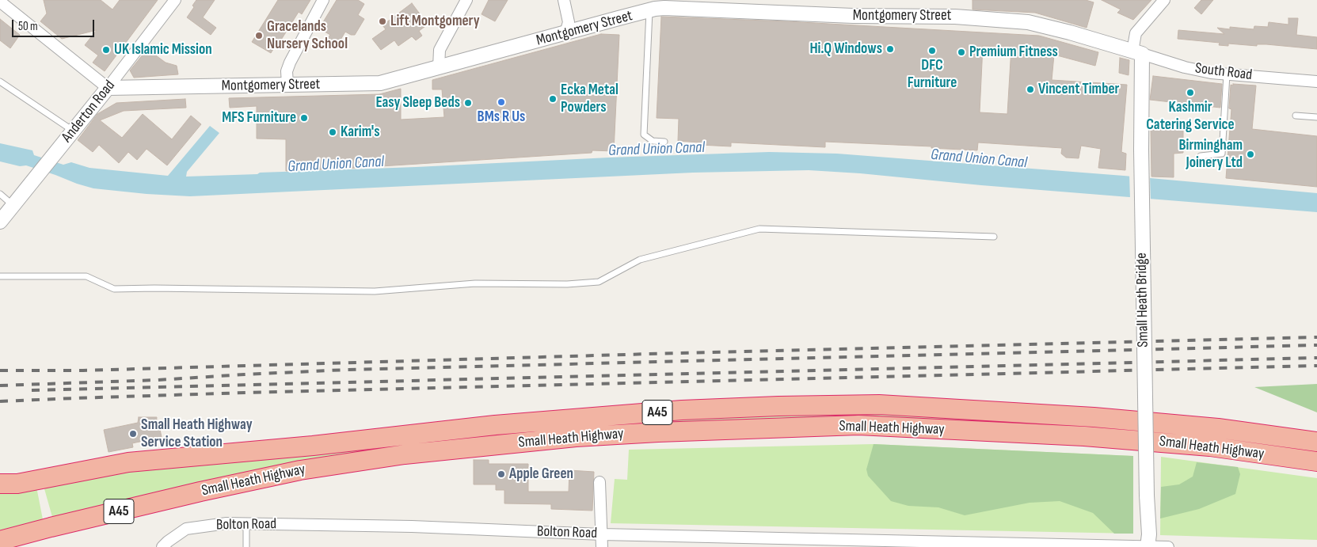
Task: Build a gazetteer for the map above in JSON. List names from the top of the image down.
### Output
{
  "streets": {
    "highway": ["A45", "Small Heath Highway"],
    "street": [
      "Montgomery Street",
      "South Road",
      "Anderton Road",
      "Small Heath Bridge",
      "Bolton Road"
    ]
  },
  "crossings": [
    ["Montgomery Street", "South Road"],
    ["Montgomery Street", "Anderton Road"],
    ["Montgomery Street", "Small Heath Bridge"],
    ["South Road", "Small Heath Bridge"],
    ["Small Heath Bridge", "Bolton Road"]
  ],
  "water": ["Grand Union Canal"],
  "places": [
    "Lift Montgomery",
    "Gracelands Nursery School",
    "Hi.Q Windows",
    "UK Islamic Mission",
    "DFC Furniture",
    "Premium Fitness",
    "Vincent Timber",
    "Kashmir Catering Service",
    "Ecka Metal Powders",
    "BMs R Us",
    "Easy Sleep Beds",
    "MFS Furniture",
    "Karim's",
    "Birmingham Joinery Ltd",
    "Small Heath Highway Service Station",
    "Apple Green"
  ],
  "scale_bar": "50 m"
}
